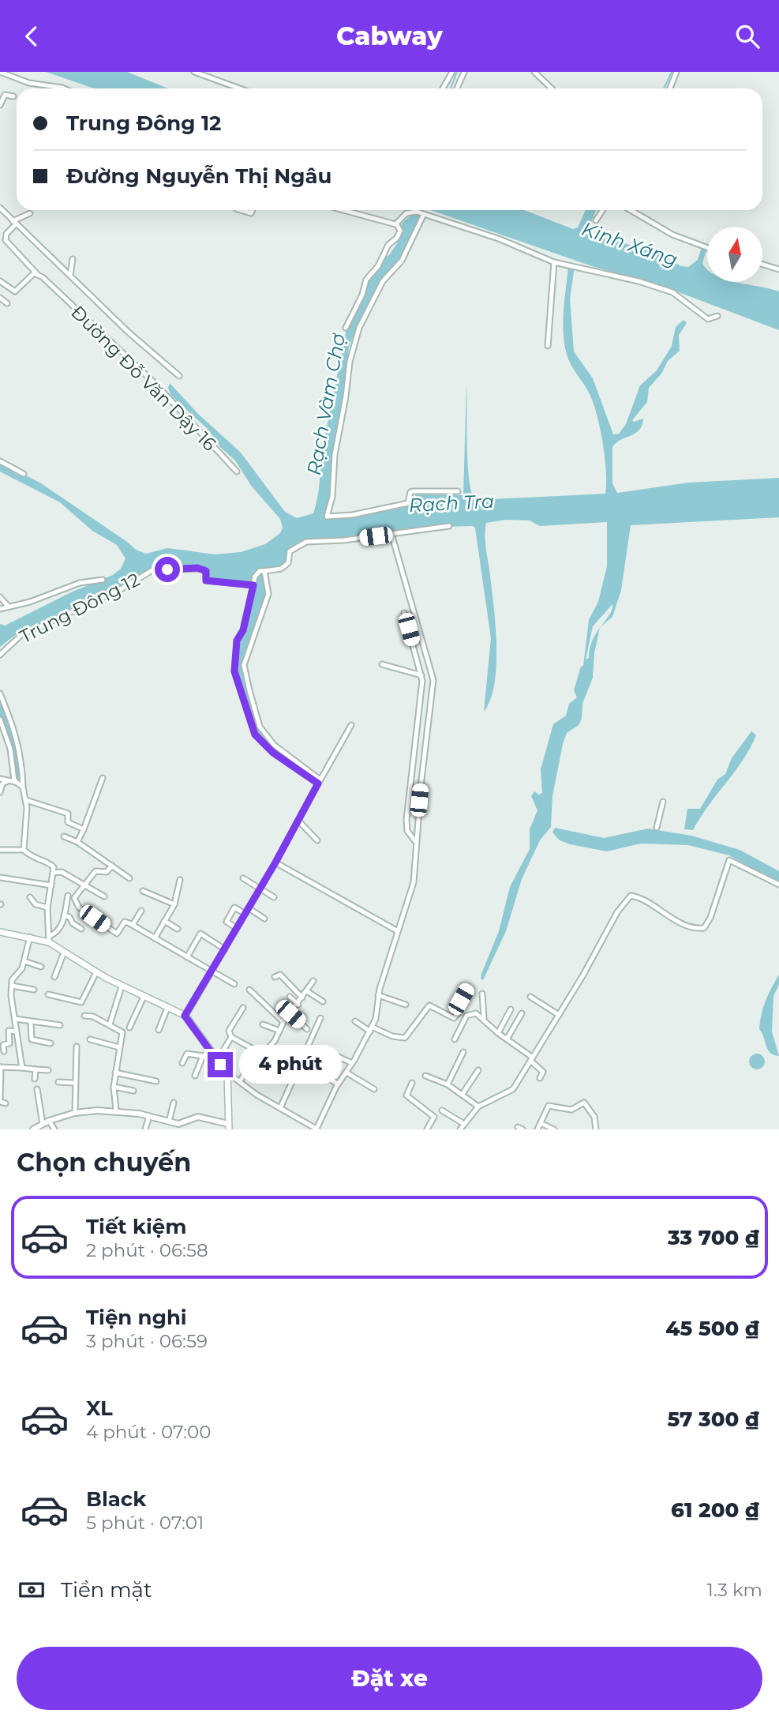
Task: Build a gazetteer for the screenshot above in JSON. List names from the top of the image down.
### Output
{
  "streets": {
    "street": ["Đường Đỗ Văn Dậy 16", "Trung Đông 12"]
  },
  "water": ["Kinh Xáng", "Rạch Vàm Chợ", "Rạch Tra"],
  "north": "top",
  "page": {
    "header": "Cabway",
    "banner": ["Trung Đông 12", "Đường Nguyễn Thị Ngâu"],
    "bubble": "4 phút",
    "heading": "Chọn chuyến",
    "list": [
      {
        "name": "Tiết kiệm",
        "note": "2 phút · 06:58",
        "value": "33 700 ₫"
      },
      {
        "name": "Tiện nghi",
        "note": "3 phút · 06:59",
        "value": "45 500 ₫"
      },
      {
        "name": "XL",
        "note": "4 phút · 07:00",
        "value": "57 300 ₫"
      },
      {
        "name": "Black",
        "note": "5 phút · 07:01",
        "value": "61 200 ₫"
      }
    ],
    "pay": ["Tiền mặt", "1.3 km"],
    "buttons": "Đặt xe"
  }
}
